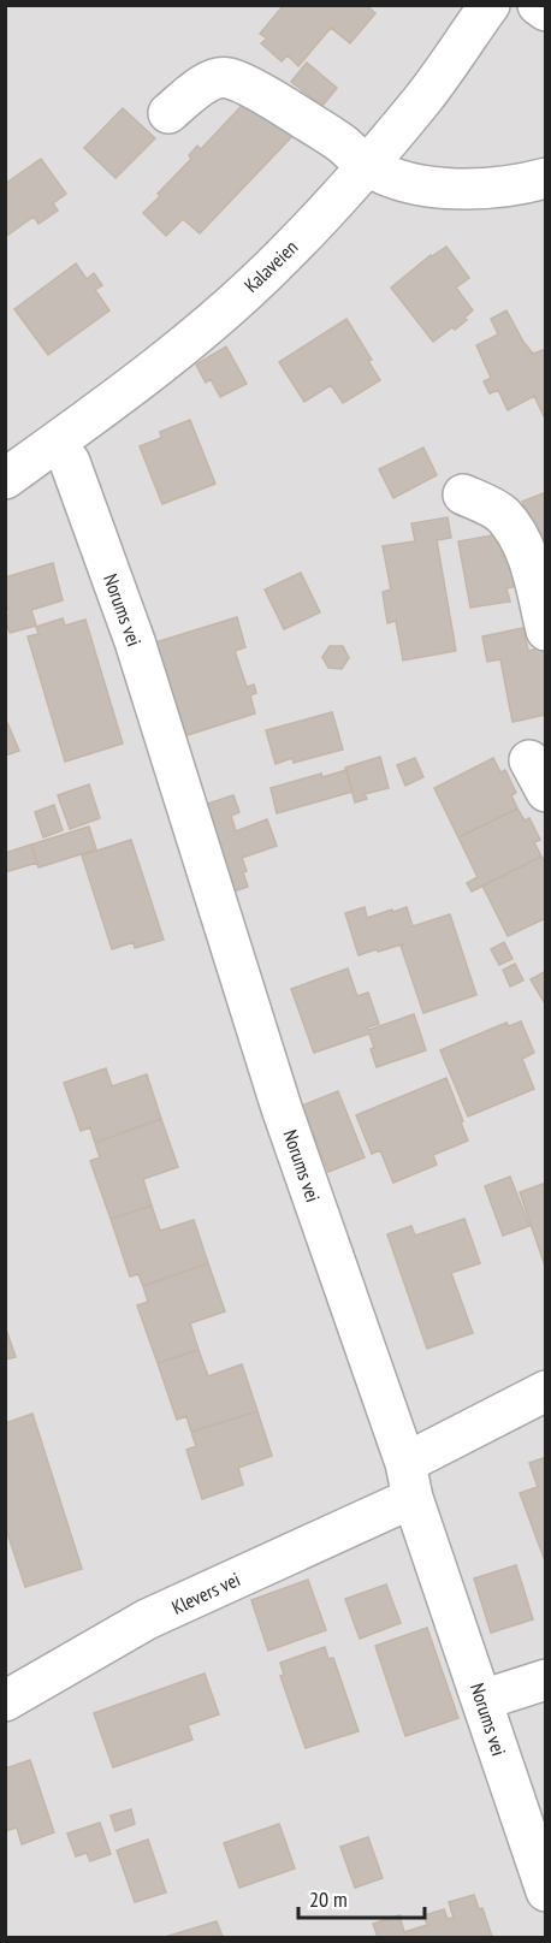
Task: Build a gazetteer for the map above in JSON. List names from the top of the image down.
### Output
{
  "streets": {
    "street": ["Kalaveien", "Norums vei", "Klevers vei"]
  },
  "crossings": [
    ["Kalaveien", "Norums vei"],
    ["Norums vei", "Klevers vei"]
  ],
  "scale_bar": "20 m"
}
